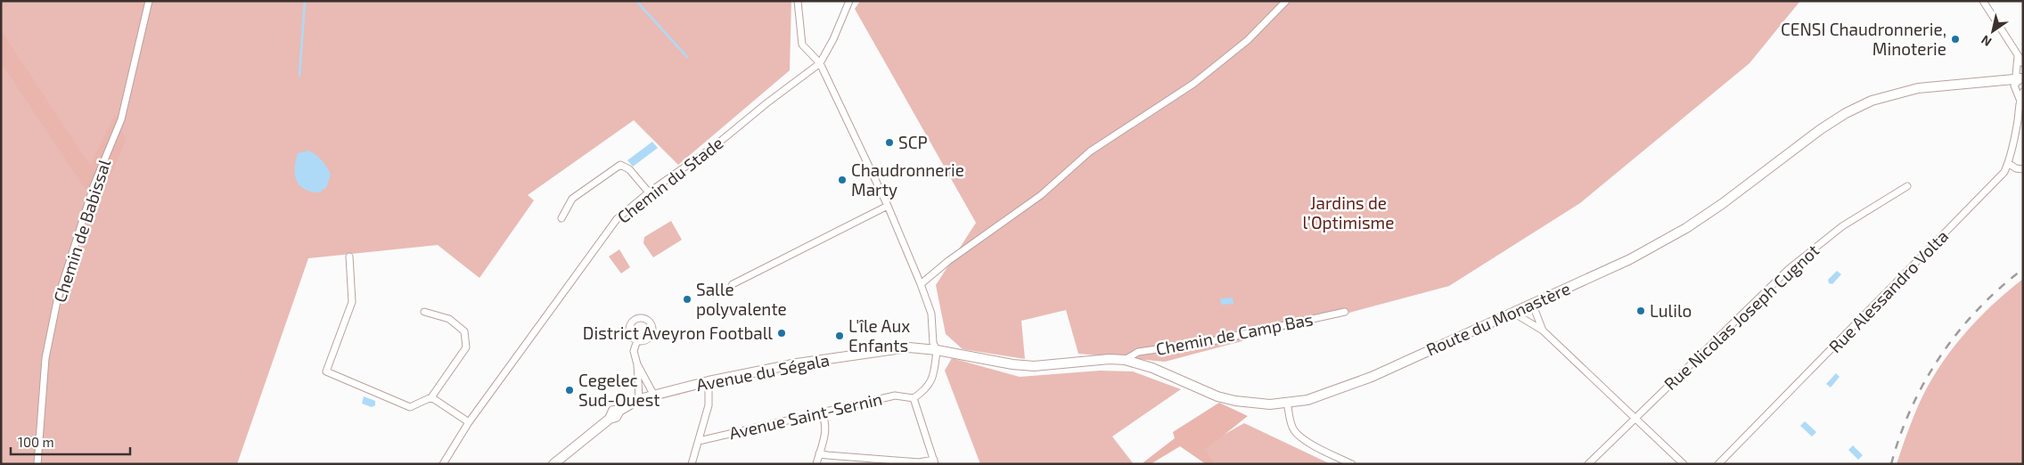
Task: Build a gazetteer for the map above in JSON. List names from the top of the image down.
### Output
{
  "streets": {
    "street": [
      "Chemin du Stade",
      "Chemin de Babissal",
      "Rue Alessandro Volta",
      "Rue Nicolas Joseph Cugnot",
      "Route du Monastère",
      "Chemin de Camp Bas",
      "Avenue du Ségala",
      "Avenue Saint-Sernin"
    ]
  },
  "crossings": [
    ["Rue Alessandro Volta", "Route du Monastère"],
    ["Route du Monastère", "Chemin de Camp Bas"],
    ["Route du Monastère", "Avenue du Ségala"],
    ["Avenue du Ségala", "Avenue Saint-Sernin"]
  ],
  "parks": ["Jardins de l’Optimisme"],
  "places": [
    "CENSI Chaudronnerie, Minoterie",
    "SCP",
    "Chaudronnerie Marty",
    "Salle polyvalente",
    "Lulilo",
    "District Aveyron Football",
    "L'île Aux Enfants",
    "Cegelec Sud-Ouest"
  ],
  "scale_bar": "100 m",
  "north": "bottom left"
}
